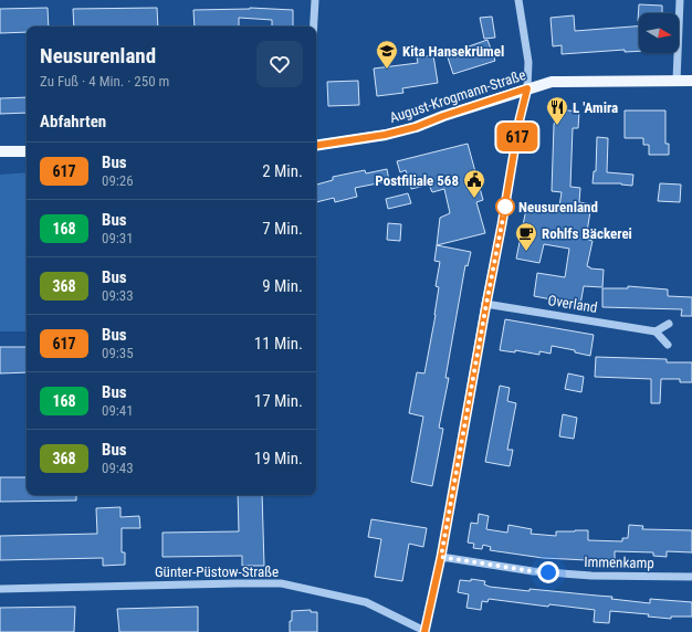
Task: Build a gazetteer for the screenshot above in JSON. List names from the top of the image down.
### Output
{
  "streets": {
    "main road": ["August-Krogmann-Straße"],
    "street": ["Overland", "Immenkamp", "Günter-Püstow-Straße"]
  },
  "places": {
    "school or university": ["Kita Hansekrümel"],
    "restaurant": ["L 'Amira"],
    "public building": ["Postfiliale 568"],
    "other": ["Neusurenland"],
    "cafe": ["Rohlfs Bäckerei"]
  },
  "lines": ["bus line 617"],
  "north": "right",
  "page": {
    "on_map": "617",
    "heading": [
      ["Neusurenland", "Zu Fuß · 4 Min. · 250 m"],
      "Abfahrten"
    ],
    "list": [
      {
        "mark": "617",
        "name": "Bus",
        "note": "09:26",
        "value": "2 Min."
      },
      {
        "mark": "168",
        "name": "Bus",
        "note": "09:31",
        "value": "7 Min."
      },
      {
        "mark": "368",
        "name": "Bus",
        "note": "09:33",
        "value": "9 Min."
      },
      {
        "mark": "617",
        "name": "Bus",
        "note": "09:35",
        "value": "11 Min."
      },
      {
        "mark": "168",
        "name": "Bus",
        "note": "09:41",
        "value": "17 Min."
      },
      {
        "mark": "368",
        "name": "Bus",
        "note": "09:43",
        "value": "19 Min."
      }
    ]
  }
}
